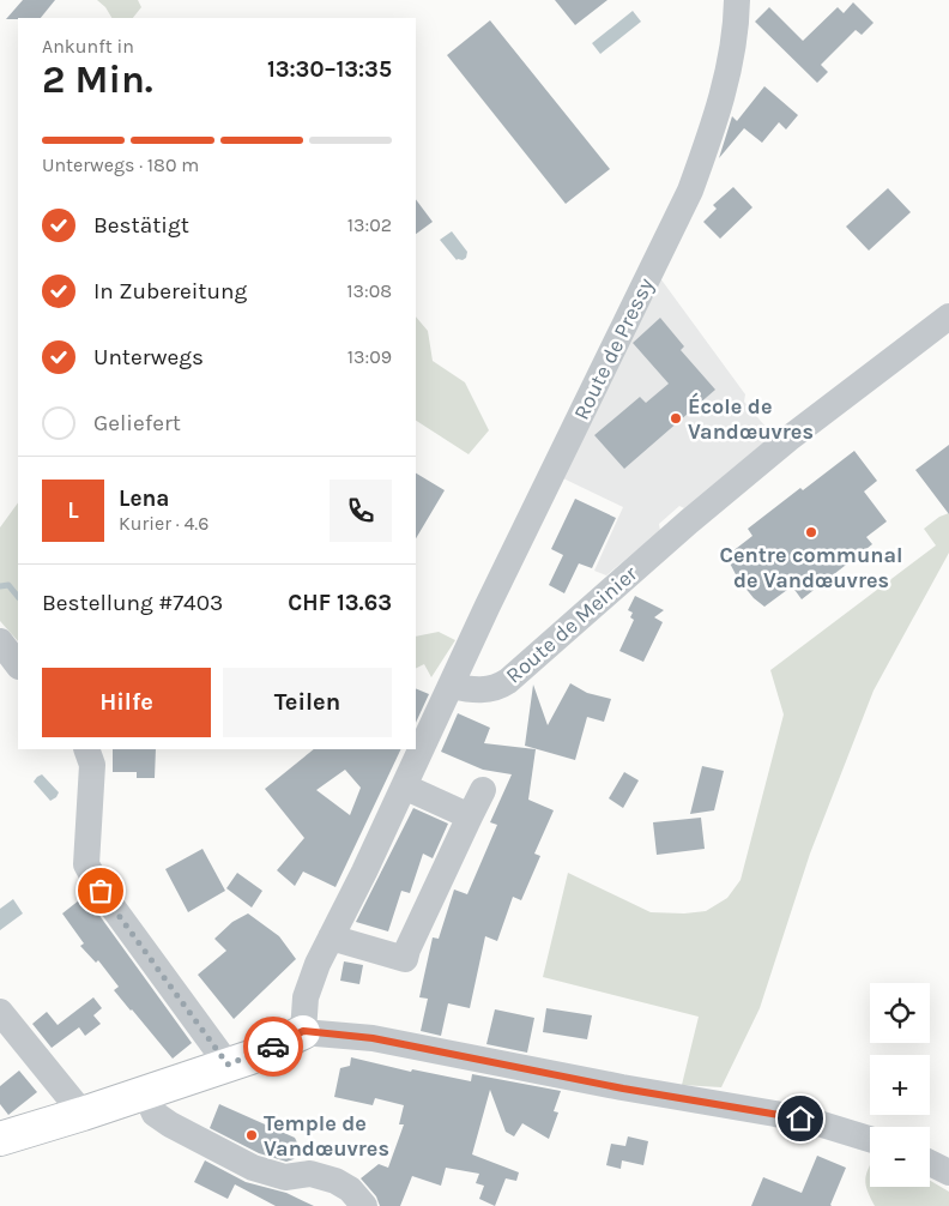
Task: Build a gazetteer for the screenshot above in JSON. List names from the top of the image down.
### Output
{
  "streets": {
    "street": ["Route de Pressy", "Route de Meinier"]
  },
  "crossings": [
    ["Route de Pressy", "Route de Meinier"]
  ],
  "places": ["École de Vandœuvres", "Centre communal de Vandœuvres", "Temple de Vandœuvres"],
  "page": {
    "heading": ["2 Min.", "Ankunft in", "13:30–13:35"],
    "panel": [
      "Lena",
      "Kurier · 4.6",
      "Bestellung #7403",
      "CHF 13.63"
    ],
    "bar": "Unterwegs · 180 m",
    "list": [
      ["Bestätigt", "13:02"],
      ["In Zubereitung", "13:08"],
      ["Unterwegs", "13:09"],
      "Geliefert"
    ],
    "round": "L",
    "buttons": ["Hilfe", "Teilen"],
    "map_buttons": ["+", "−"]
  }
}
